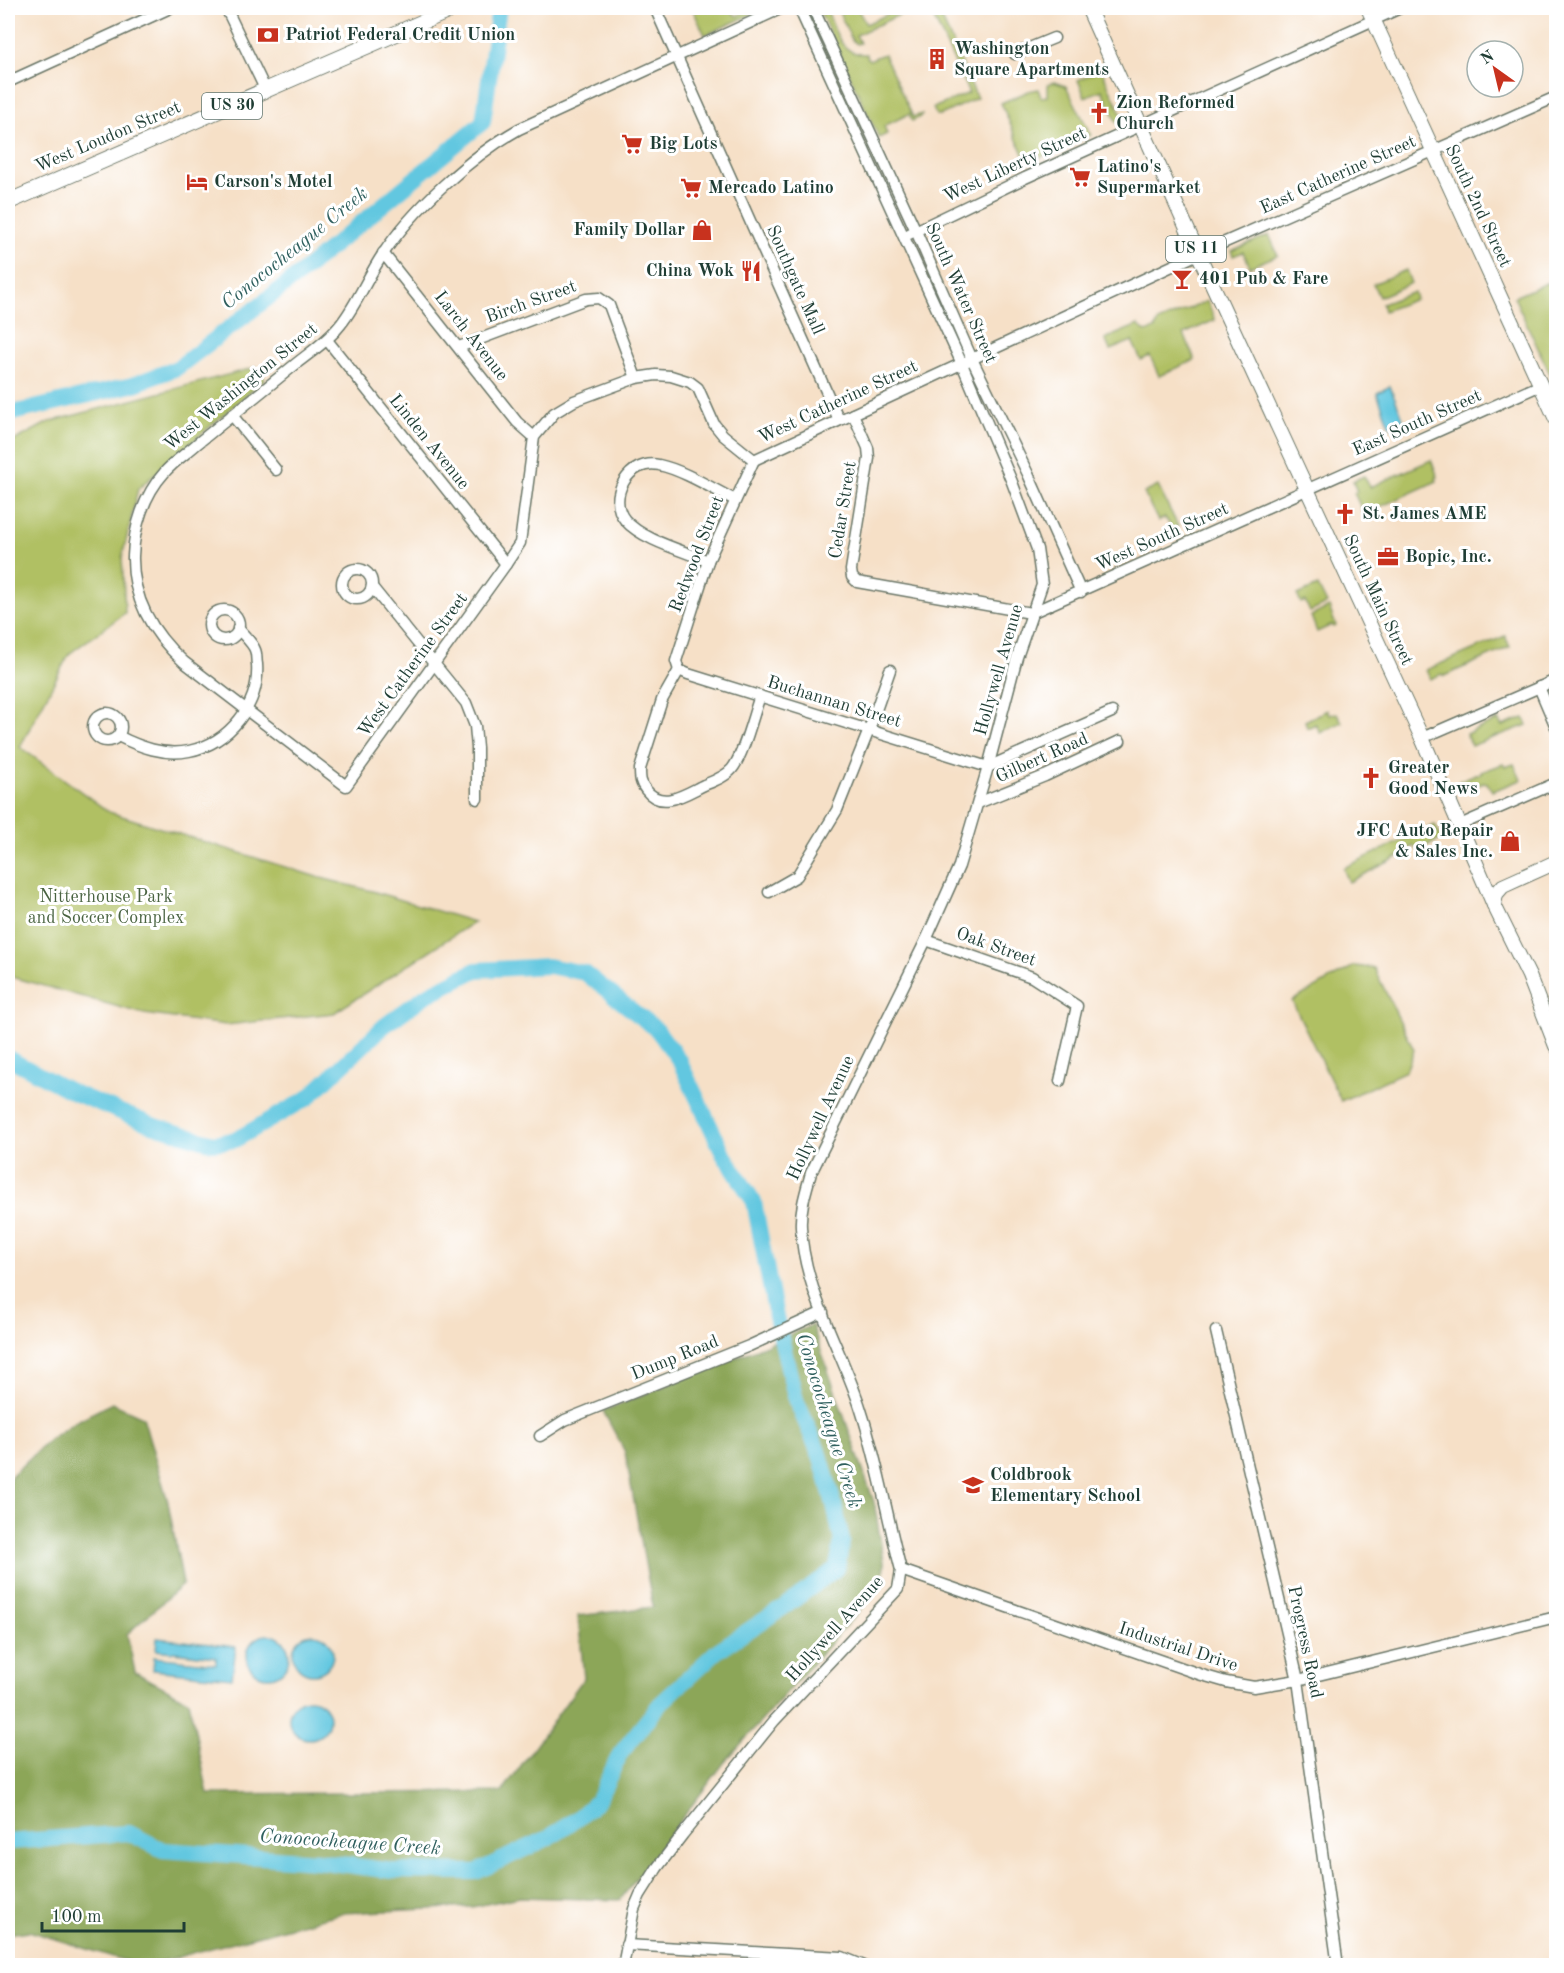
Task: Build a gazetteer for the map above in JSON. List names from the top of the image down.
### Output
{
  "streets": {
    "highway": ["US 30", "West Loudon Street"],
    "main road": ["South 2nd Street", "US 11", "South Main Street"],
    "street": [
      "West Liberty Street",
      "East Catherine Street",
      "Southgate Mall",
      "South Water Street",
      "Birch Street",
      "Larch Avenue",
      "West Washington Street",
      "West Catherine Street",
      "East South Street",
      "Linden Avenue",
      "Cedar Street",
      "West South Street",
      "Redwood Street",
      "Hollywell Avenue",
      "Buchannan Street",
      "Gilbert Road",
      "Oak Street",
      "Dump Road",
      "Progress Road",
      "Industrial Drive"
    ]
  },
  "crossings": [
    ["West Liberty Street", "South 2nd Street"],
    ["West Liberty Street", "South Water Street"],
    ["West Liberty Street", "South Main Street"],
    ["East Catherine Street", "South 2nd Street"],
    ["East Catherine Street", "West Catherine Street"],
    ["East Catherine Street", "South Main Street"],
    ["South 2nd Street", "East South Street"],
    ["Southgate Mall", "West Washington Street"],
    ["Southgate Mall", "West Catherine Street"],
    ["South Water Street", "West Catherine Street"],
    ["South Water Street", "West South Street"],
    ["South Water Street", "Hollywell Avenue"],
    ["Birch Street", "Larch Avenue"],
    ["Birch Street", "West Catherine Street"],
    ["Larch Avenue", "West Washington Street"],
    ["Larch Avenue", "West Catherine Street"],
    ["West Washington Street", "West Catherine Street"],
    ["West Washington Street", "Linden Avenue"],
    ["West Catherine Street", "Linden Avenue"],
    ["West Catherine Street", "Cedar Street"],
    ["West Catherine Street", "Redwood Street"],
    ["West Catherine Street", "South Main Street"],
    ["West Catherine Street", "Hollywell Avenue"],
    ["East South Street", "West South Street"],
    ["East South Street", "South Main Street"],
    ["Cedar Street", "West South Street"],
    ["Cedar Street", "Hollywell Avenue"],
    ["West South Street", "South Main Street"],
    ["West South Street", "Hollywell Avenue"],
    ["Redwood Street", "Buchannan Street"],
    ["Hollywell Avenue", "Buchannan Street"],
    ["Hollywell Avenue", "Gilbert Road"],
    ["Hollywell Avenue", "Oak Street"],
    ["Hollywell Avenue", "Dump Road"],
    ["Hollywell Avenue", "Industrial Drive"],
    ["Progress Road", "Industrial Drive"]
  ],
  "water": ["Conococheague Creek"],
  "parks": ["Nitterhouse Park and Soccer Complex"],
  "places": {
    "bank": ["Patriot Federal Credit Union"],
    "building": ["Washington Square Apartments"],
    "church": ["Zion Reformed Church", "St. James AME", "Greater Good News"],
    "supermarket": ["Big Lots", "Latino's Supermarket", "Mercado Latino"],
    "hotel": ["Carson's Motel"],
    "shop": ["Family Dollar", "JFC Auto Repair & Sales Inc."],
    "restaurant": ["China Wok"],
    "bar": ["401 Pub & Fare"],
    "office": ["Bopic, Inc."],
    "school or university": ["Coldbrook Elementary School"]
  },
  "scale_bar": "100 m",
  "north": "top left"
}
